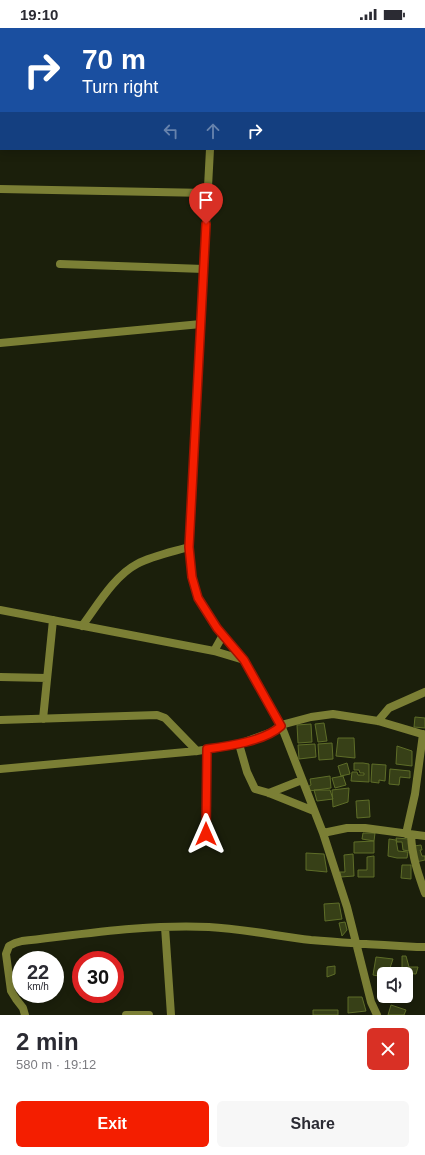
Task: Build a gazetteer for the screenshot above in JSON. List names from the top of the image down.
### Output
{
  "page": {
    "status": "19:10",
    "turn": ["70 m", "Turn right"],
    "speed": "22 km/h",
    "limit": "30",
    "heading": ["2 min", "580 m · 19:12"],
    "buttons": ["Exit", "Share"]
  }
}
